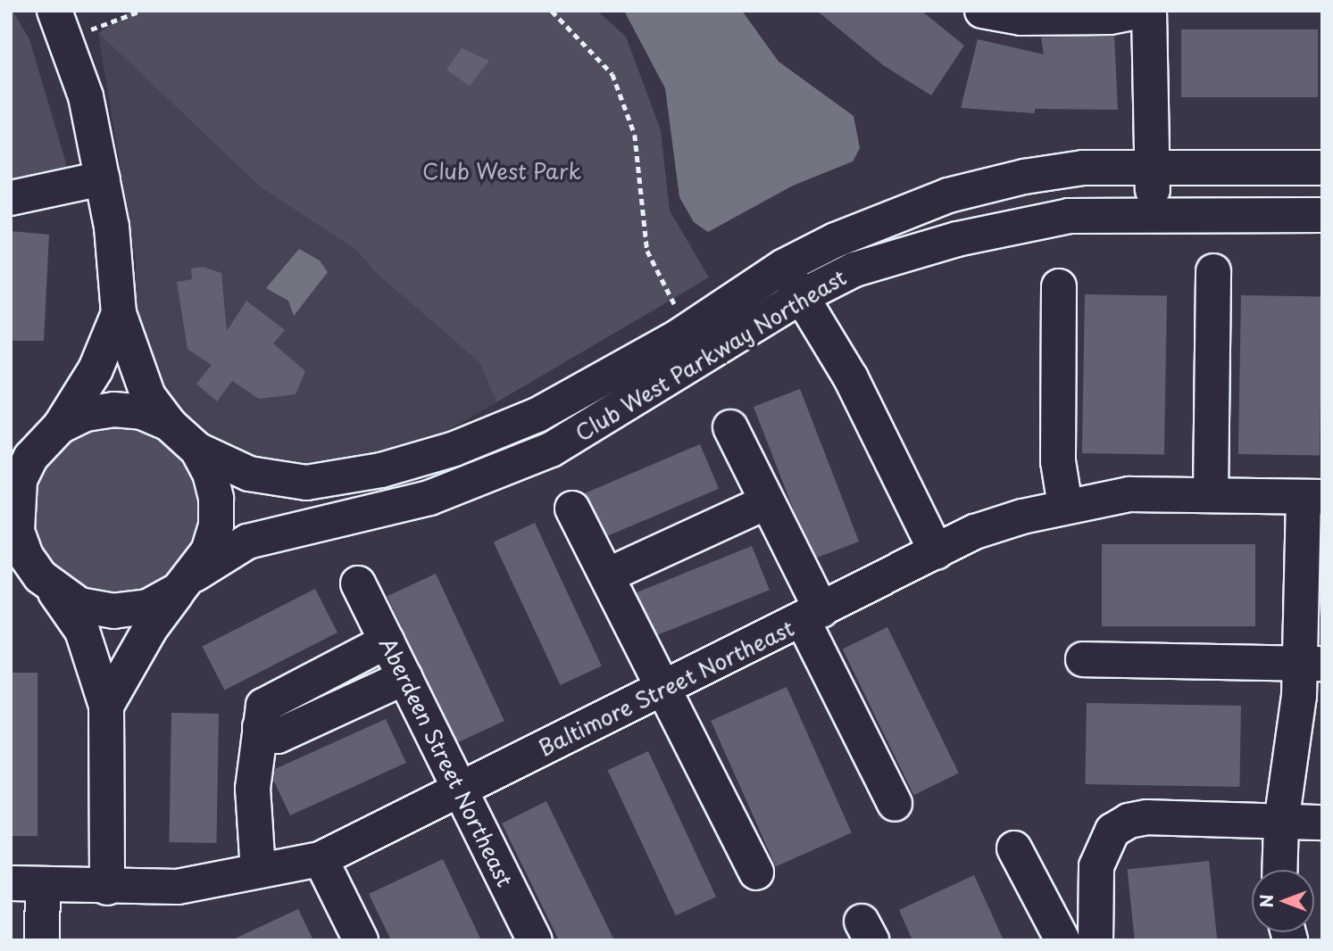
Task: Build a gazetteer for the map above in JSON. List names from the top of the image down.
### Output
{
  "streets": {
    "street": ["Club West Parkway Northeast", "Baltimore Street Northeast", "Aberdeen Street Northeast"]
  },
  "crossings": [
    ["Baltimore Street Northeast", "Aberdeen Street Northeast"]
  ],
  "parks": ["Club West Park"],
  "north": "left"
}
